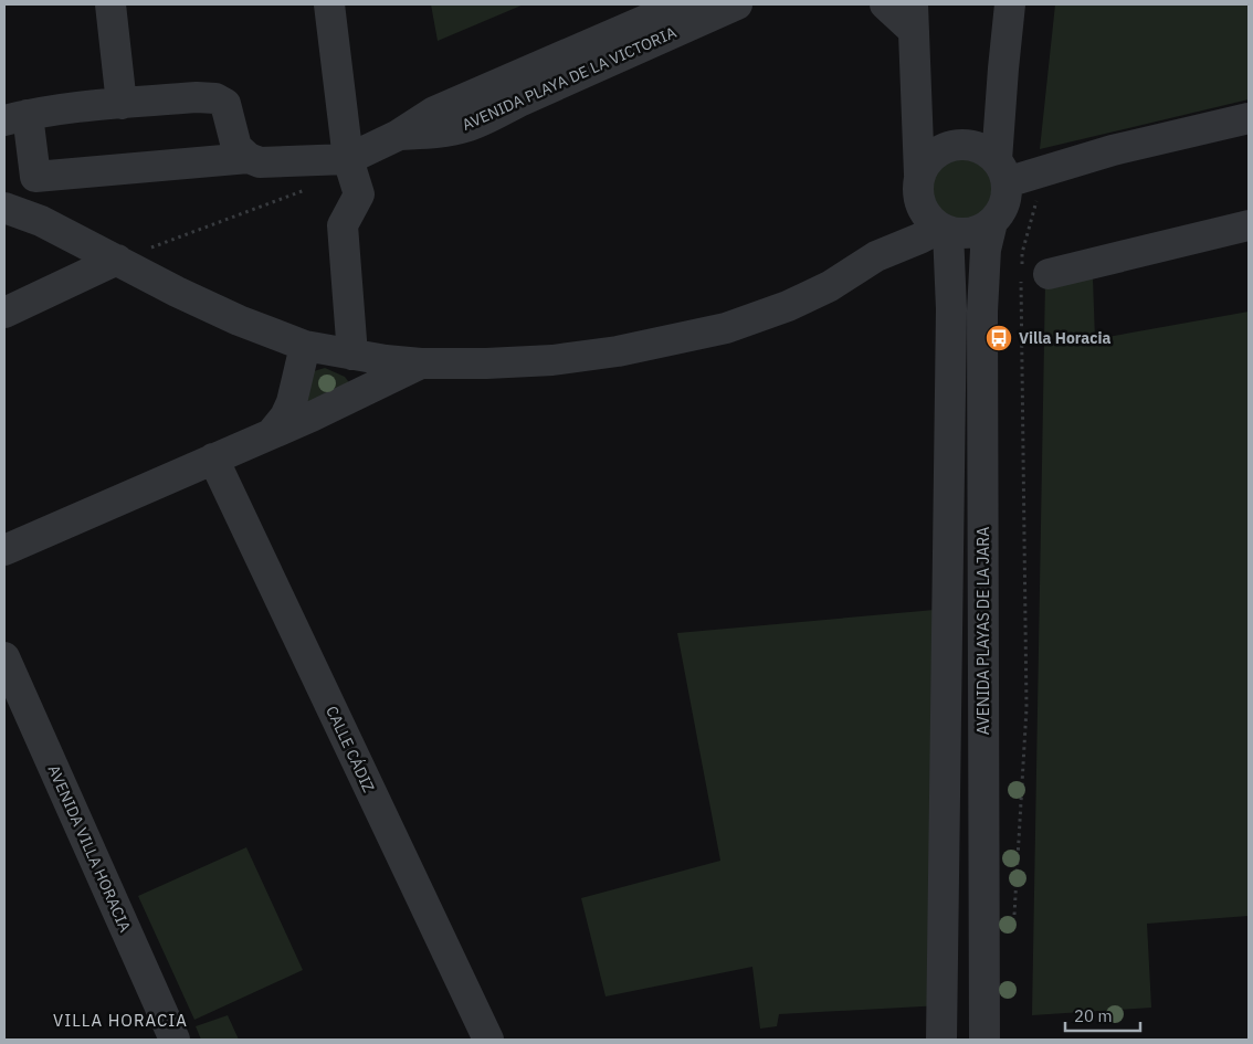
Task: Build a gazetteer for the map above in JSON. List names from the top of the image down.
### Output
{
  "streets": {
    "street": [
      "AVENIDA PLAYA DE LA VICTORIA",
      "AVENIDA PLAYAS DE LA JARA",
      "CALLE CÁDIZ",
      "AVENIDA VILLA HORACIA"
    ]
  },
  "districts": ["VILLA HORACIA"],
  "places": {
    "bus stop": ["Villa Horacia"]
  },
  "scale_bar": "20 m"
}
